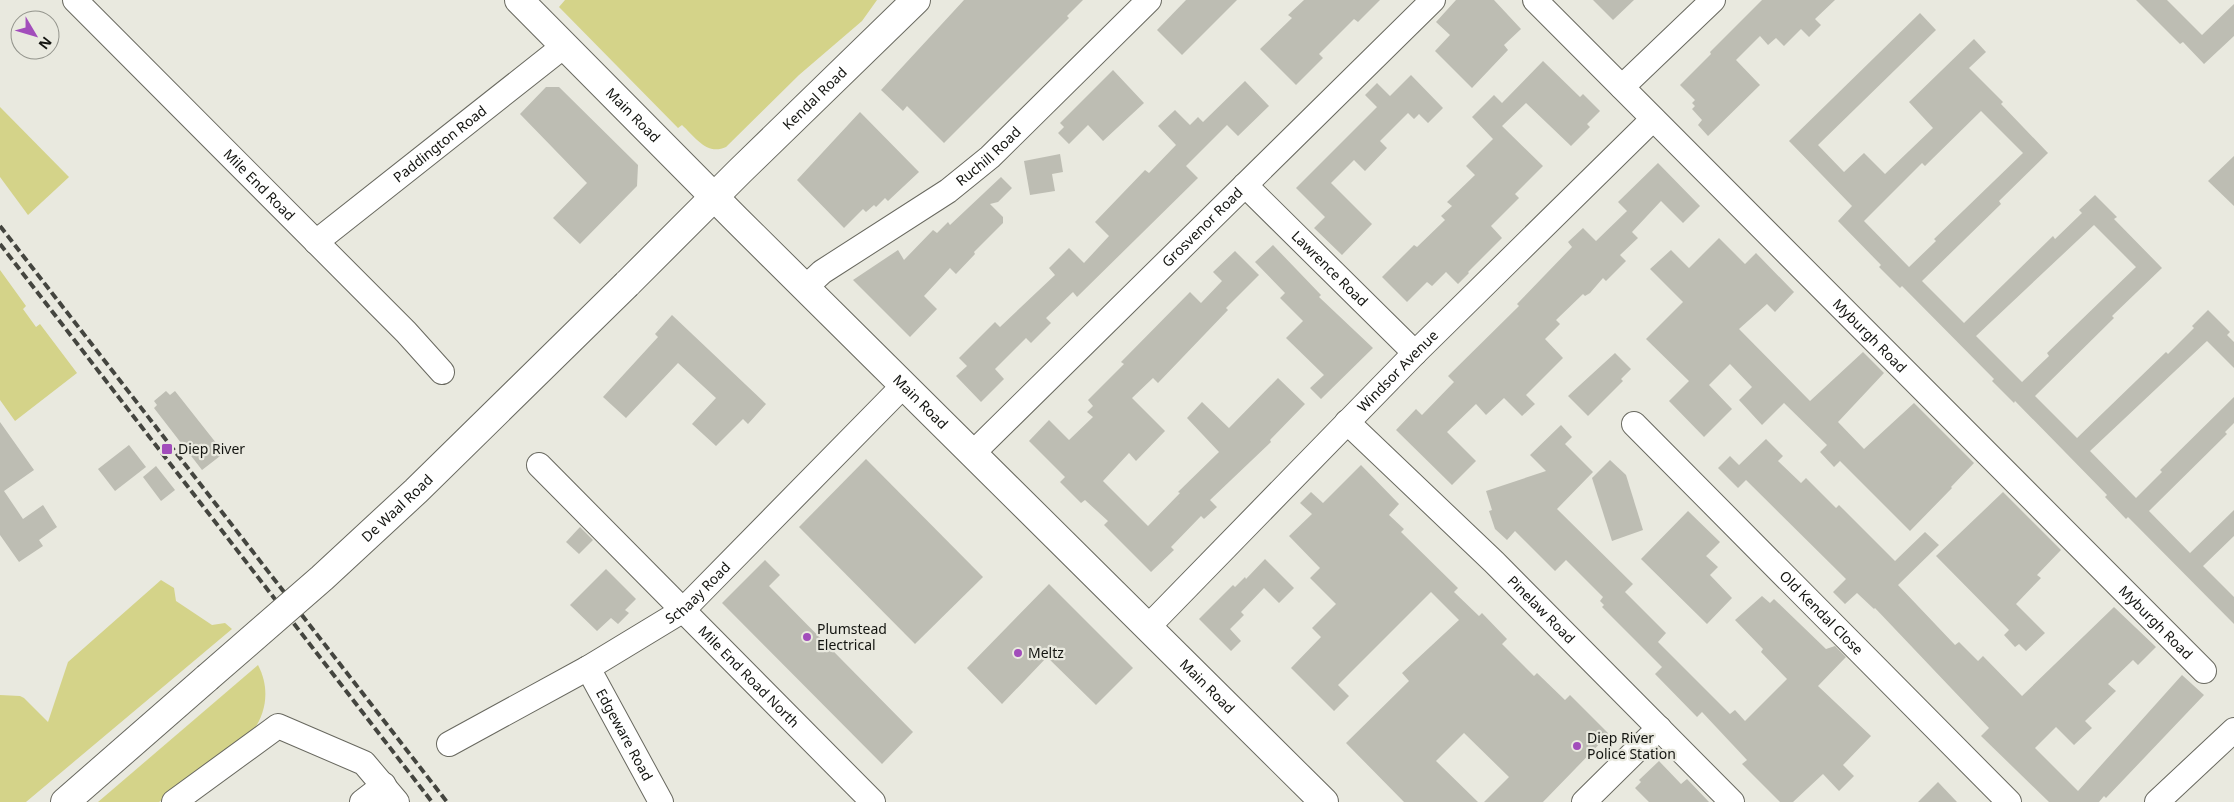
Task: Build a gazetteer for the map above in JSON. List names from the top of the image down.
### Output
{
  "streets": {
    "main road": ["Kendal Road", "Main Road", "De Waal Road"],
    "street": [
      "Paddington Road",
      "Ruchill Road",
      "Mile End Road",
      "Grosvenor Road",
      "Lawrence Road",
      "Myburgh Road",
      "Windsor Avenue",
      "Schaay Road",
      "Pinelaw Road",
      "Old Kendal Close",
      "Mile End Road North",
      "Edgeware Road"
    ]
  },
  "crossings": [
    ["Kendal Road", "Main Road"],
    ["Kendal Road", "De Waal Road"],
    ["Main Road", "Paddington Road"],
    ["Main Road", "Ruchill Road"],
    ["Main Road", "Grosvenor Road"],
    ["Main Road", "Windsor Avenue"],
    ["Main Road", "De Waal Road"],
    ["Main Road", "Schaay Road"],
    ["Paddington Road", "Mile End Road"],
    ["Grosvenor Road", "Lawrence Road"],
    ["Lawrence Road", "Windsor Avenue"],
    ["Myburgh Road", "Windsor Avenue"],
    ["Windsor Avenue", "Pinelaw Road"],
    ["Schaay Road", "Mile End Road North"],
    ["Schaay Road", "Edgeware Road"]
  ],
  "places": {
    "transit": ["Diep River"],
    "other": ["Plumstead Electrical", "Meltz", "Diep River Police Station"]
  },
  "north": "bottom right"
}
